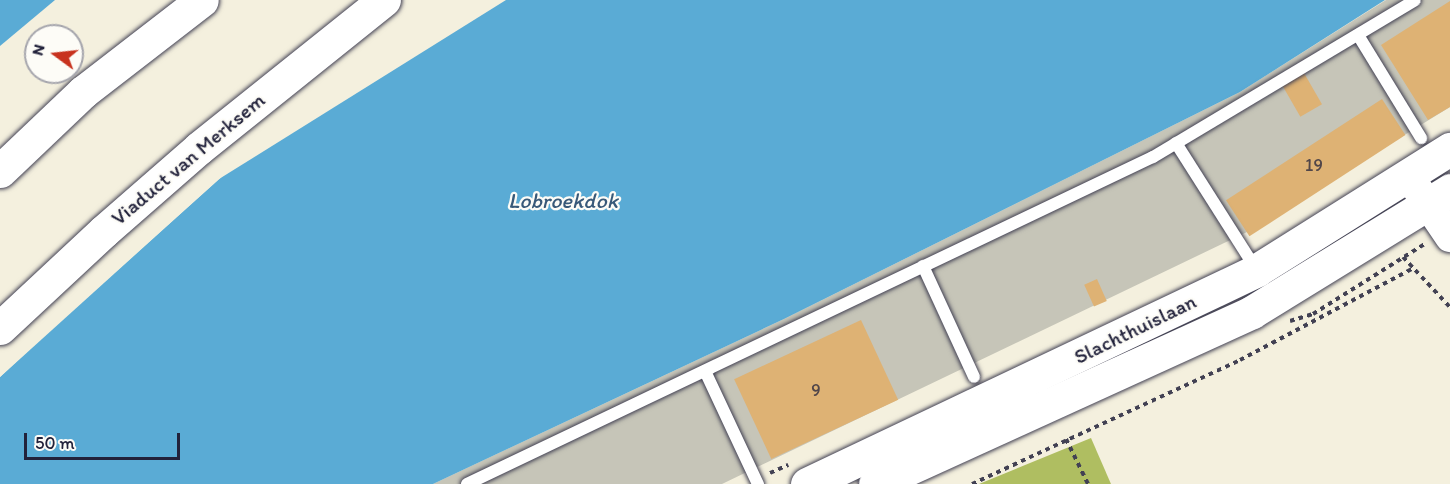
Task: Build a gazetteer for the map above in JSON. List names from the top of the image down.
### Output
{
  "streets": {
    "main road": ["Viaduct van Merksem", "Slachthuislaan"]
  },
  "water": ["Lobroekdok"],
  "house_numbers": ["19", "9"],
  "scale_bar": "50 m",
  "north": "left"
}
